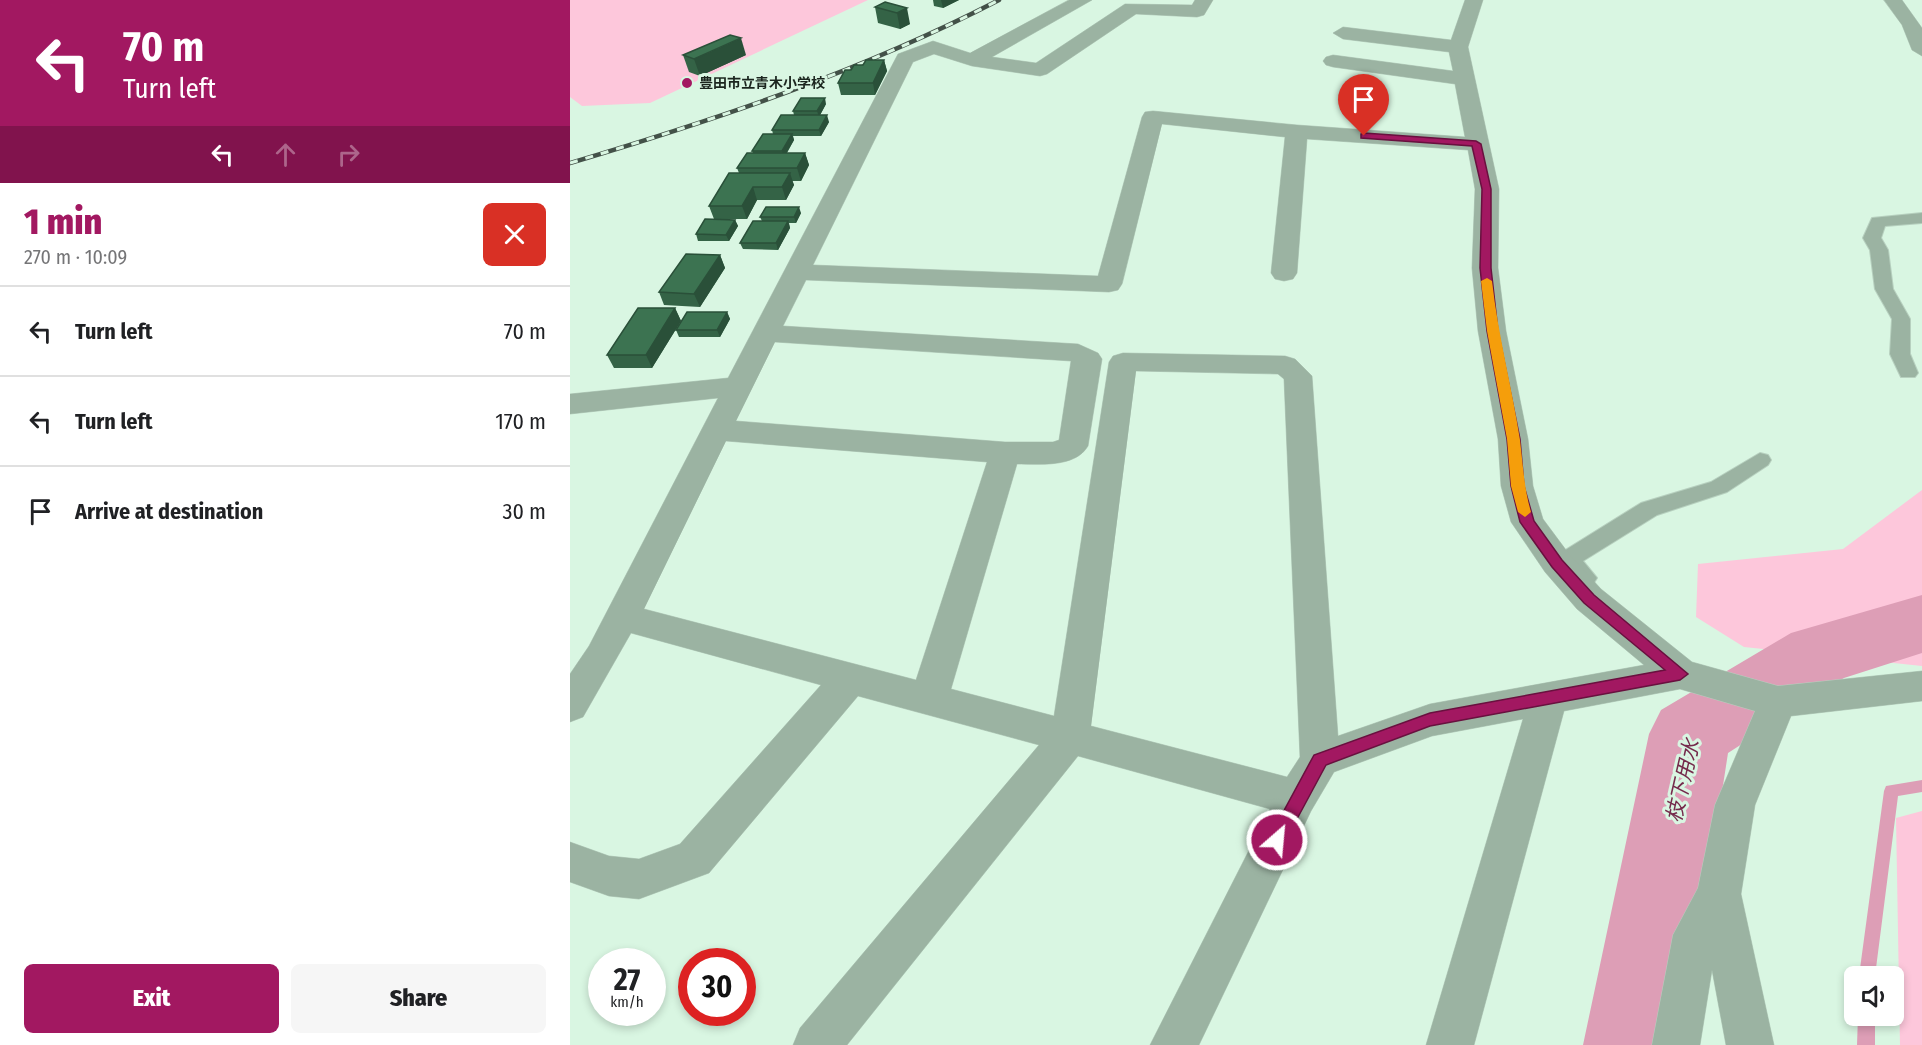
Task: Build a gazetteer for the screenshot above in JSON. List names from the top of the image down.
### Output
{
  "water": ["枝下用水"],
  "places": ["豊田市立青木小学校"],
  "page": {
    "turn": ["70 m", "Turn left"],
    "heading": ["1 min", "270 m · 10:09"],
    "list": [
      {
        "name": "Turn left",
        "value": "70 m"
      },
      {
        "name": "Turn left",
        "value": "170 m"
      },
      {
        "name": "Arrive at destination",
        "value": "30 m"
      }
    ],
    "speed": "27 km/h",
    "limit": "30",
    "buttons": ["Exit", "Share"]
  }
}
